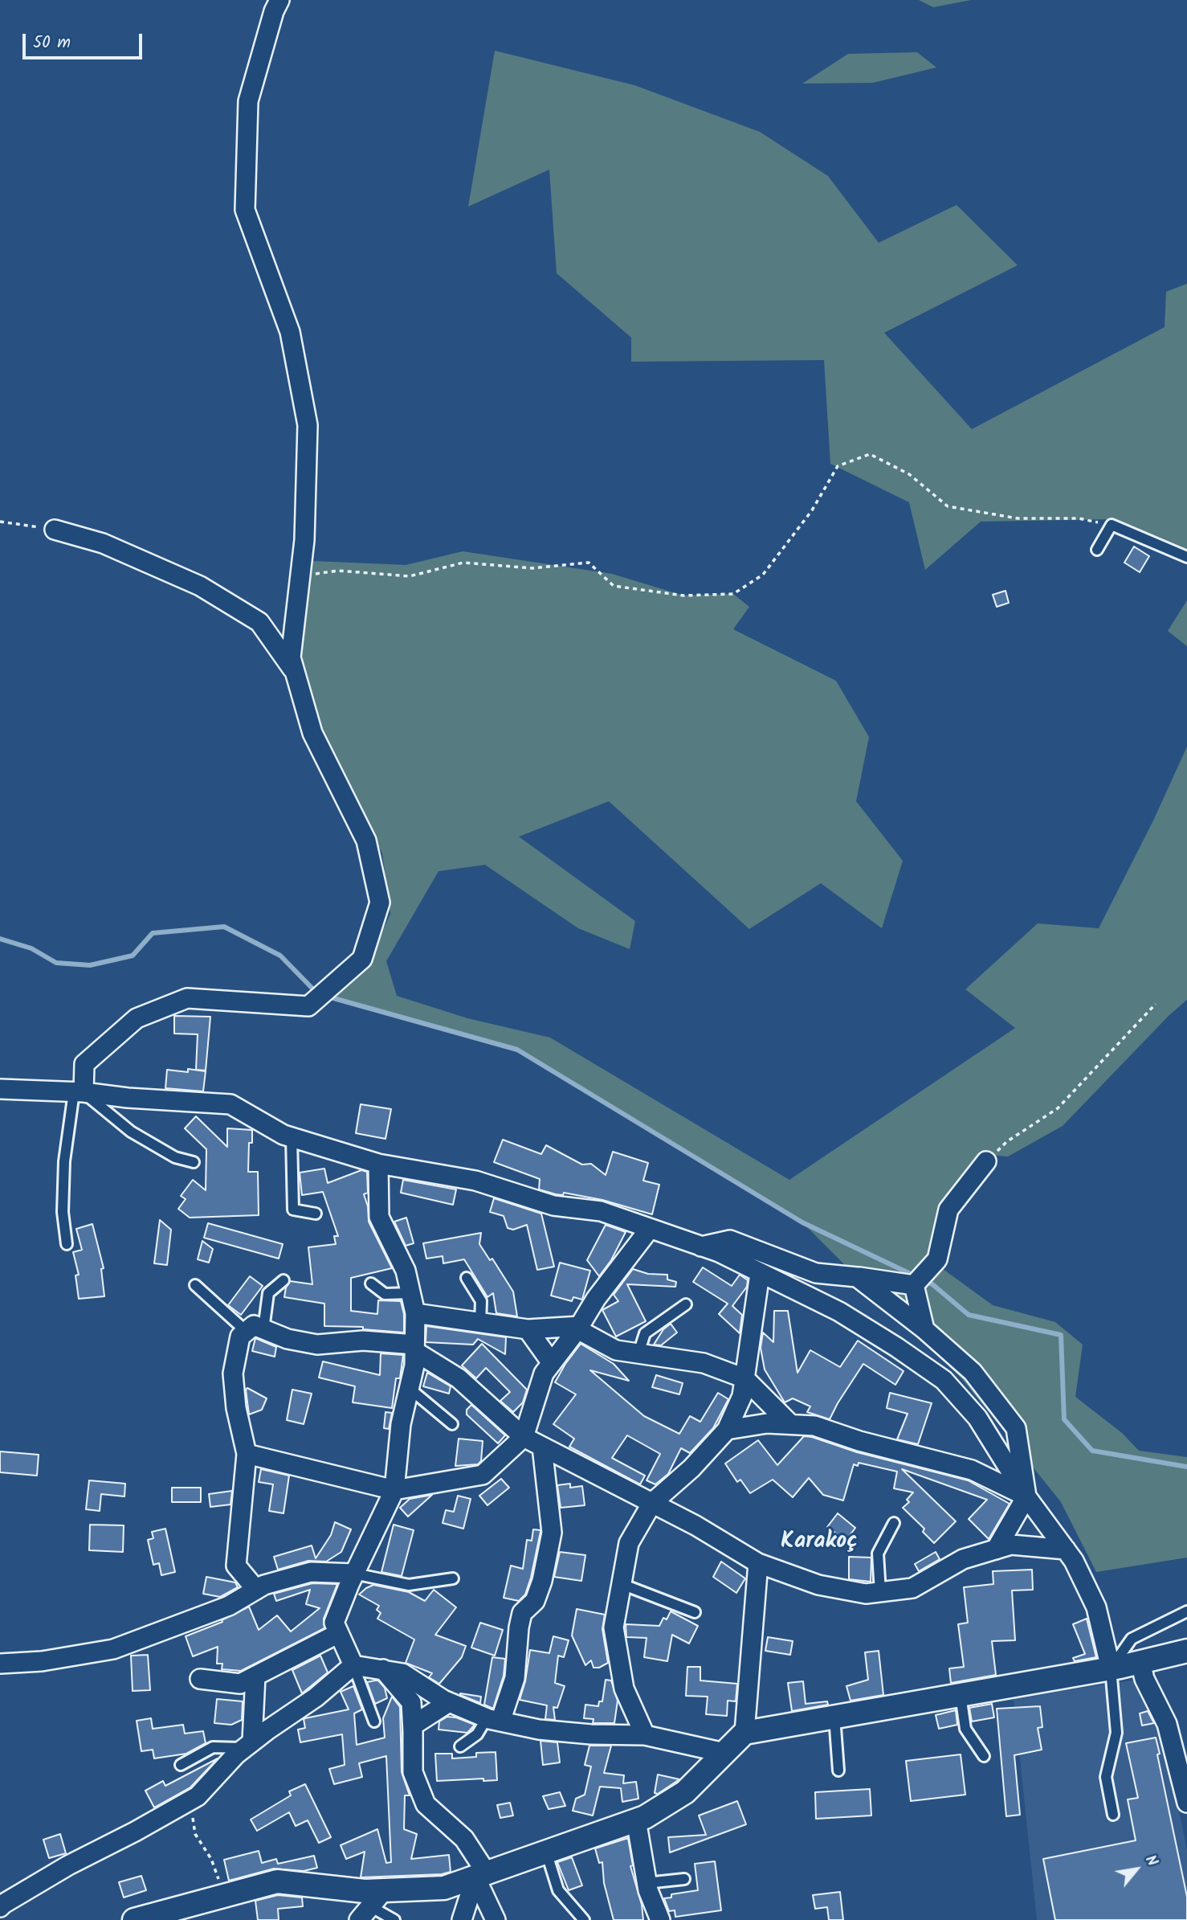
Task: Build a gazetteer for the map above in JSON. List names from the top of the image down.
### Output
{
  "districts": ["Karakoç"],
  "scale_bar": "50 m",
  "north": "top right"
}
